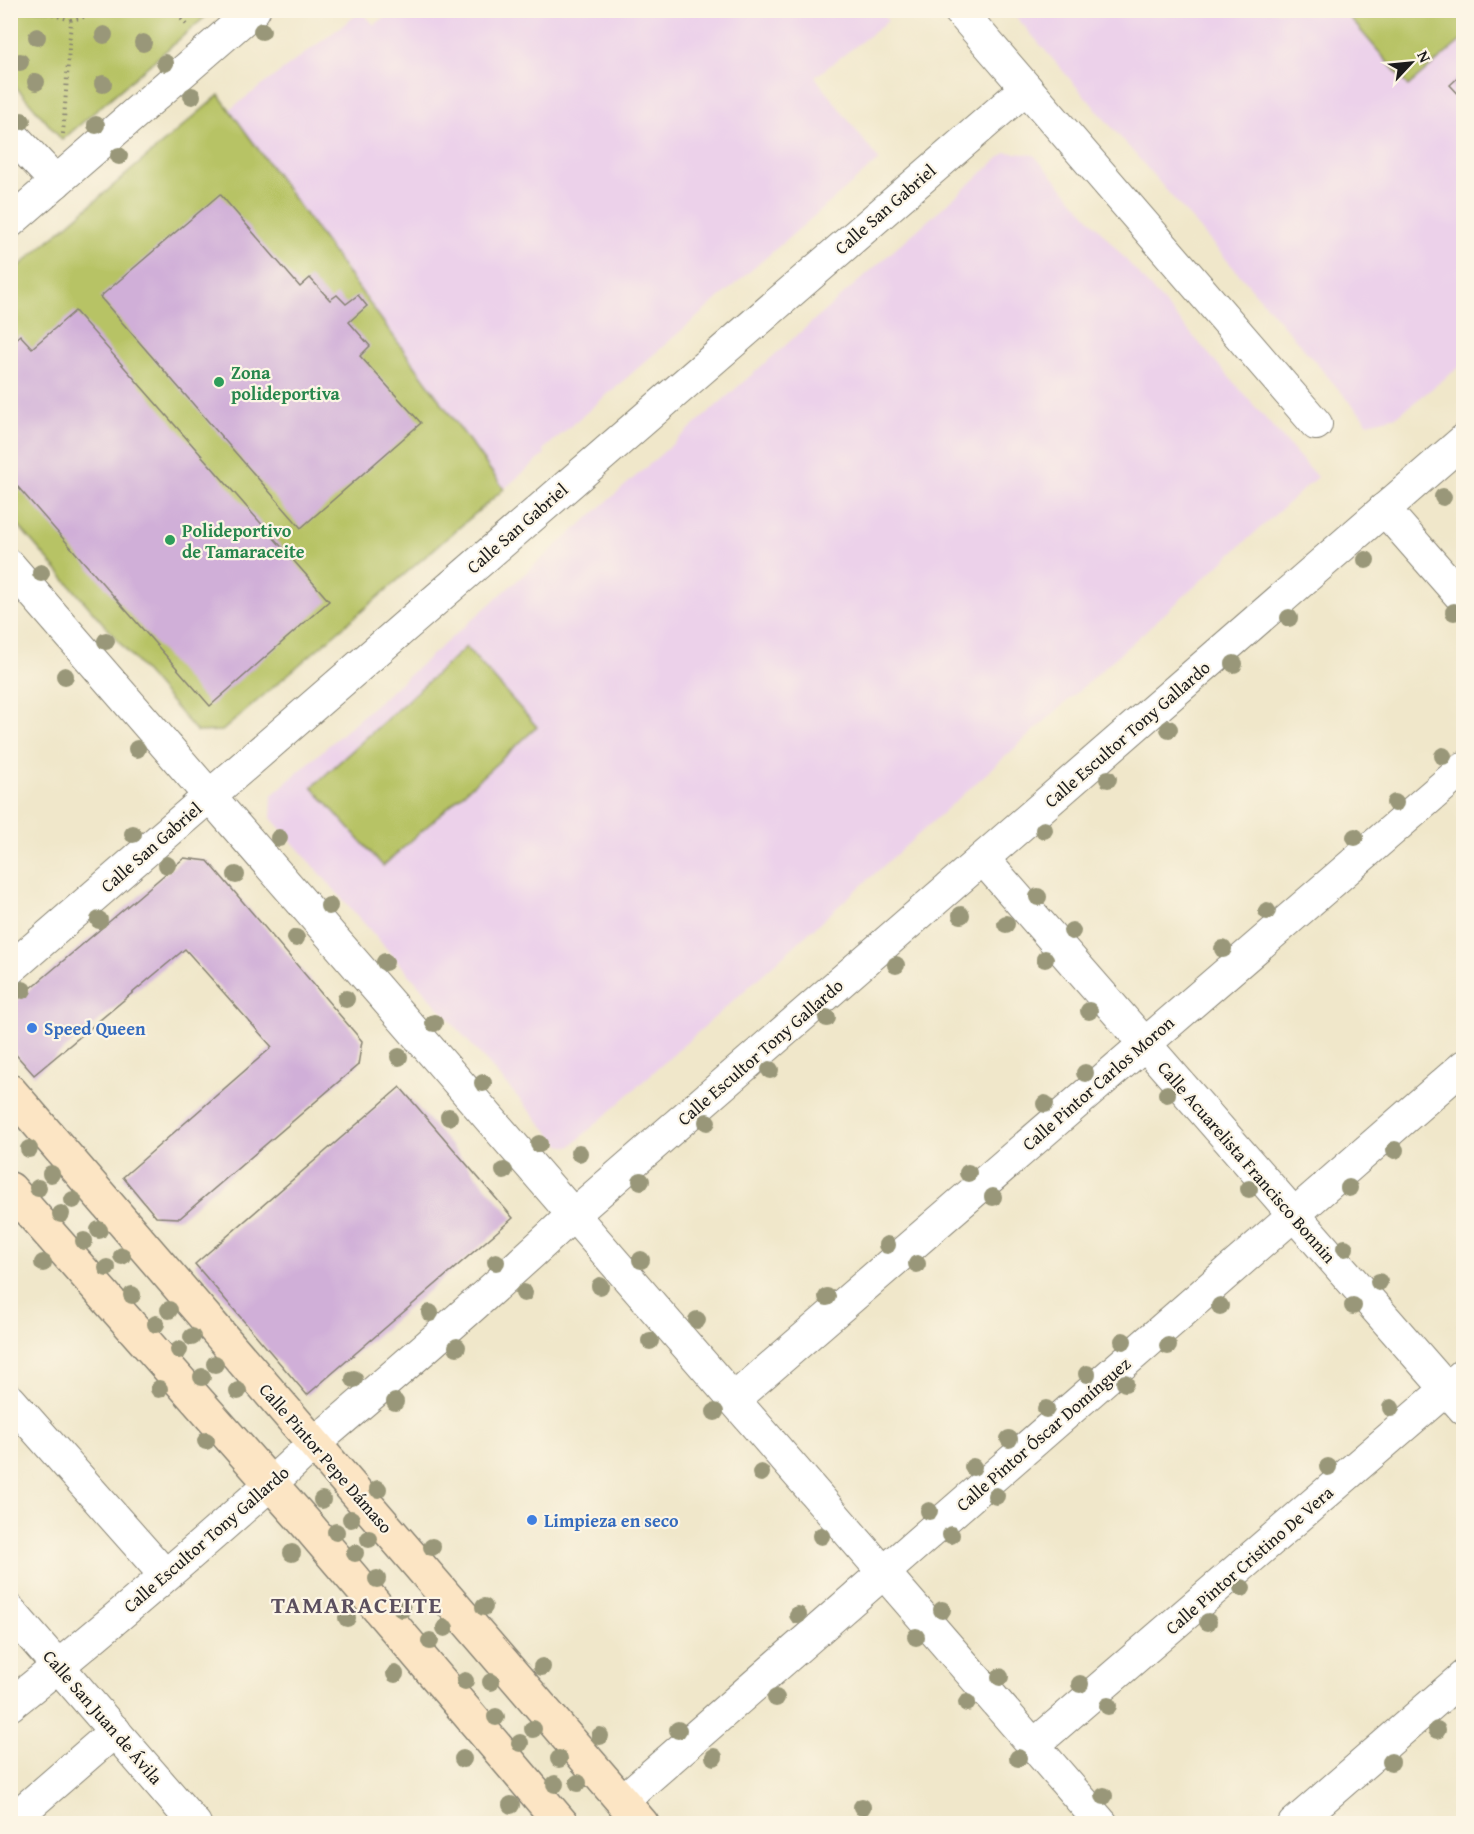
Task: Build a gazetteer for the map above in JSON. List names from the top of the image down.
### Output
{
  "streets": {
    "street": [
      "Calle San Gabriel",
      "Calle Escultor Tony Gallardo",
      "Calle Pintor Carlos Moron",
      "Calle Acuarelista Francisco Bonnin",
      "Calle Pintor Óscar Domínguez",
      "Calle Pintor Pepe Dámaso",
      "Calle Pintor Cristino De Vera",
      "Calle San Juan de Ávila"
    ]
  },
  "crossings": [
    ["Calle Escultor Tony Gallardo", "Calle Acuarelista Francisco Bonnin"],
    ["Calle Escultor Tony Gallardo", "Calle Pintor Pepe Dámaso"],
    ["Calle Escultor Tony Gallardo", "Calle San Juan de Ávila"],
    ["Calle Pintor Carlos Moron", "Calle Acuarelista Francisco Bonnin"],
    ["Calle Acuarelista Francisco Bonnin", "Calle Pintor Óscar Domínguez"],
    ["Calle Acuarelista Francisco Bonnin", "Calle Pintor Cristino De Vera"],
    ["Calle Pintor Óscar Domínguez", "Calle Pintor Pepe Dámaso"]
  ],
  "districts": ["TAMARACEITE"],
  "places": [
    "Zona polideportiva",
    "Polideportivo de Tamaraceite",
    "Speed Queen",
    "Limpieza en seco"
  ],
  "north": "top right"
}
